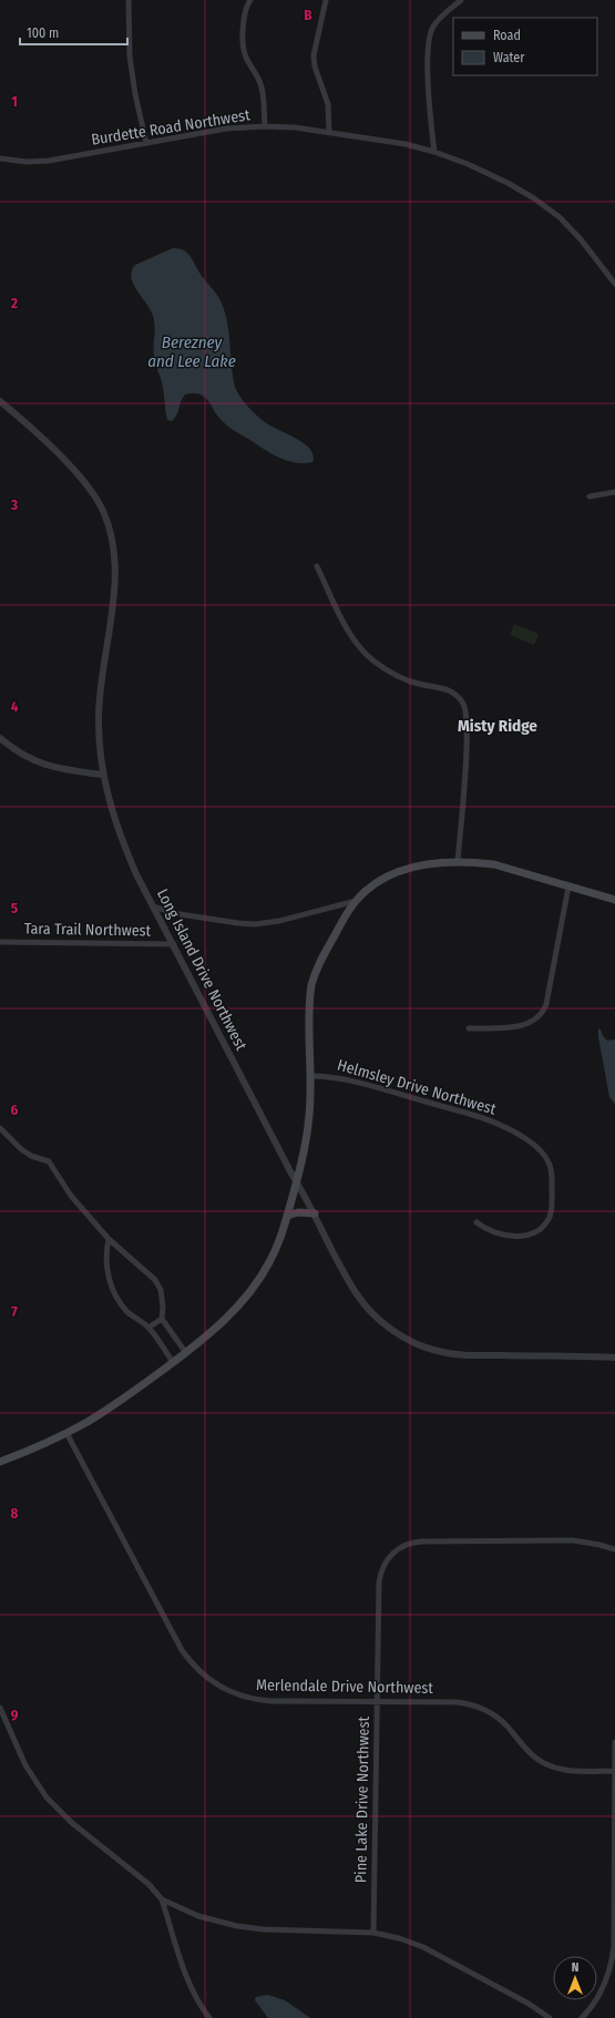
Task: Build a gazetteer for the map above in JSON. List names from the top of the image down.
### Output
{
  "streets": {
    "street": [
      "Burdette Road Northwest",
      "Tara Trail Northwest",
      "Long Island Drive Northwest",
      "Helmsley Drive Northwest",
      "Merlendale Drive Northwest",
      "Pine Lake Drive Northwest"
    ]
  },
  "crossings": [
    ["Tara Trail Northwest", "Long Island Drive Northwest"],
    ["Merlendale Drive Northwest", "Pine Lake Drive Northwest"]
  ],
  "districts": ["Misty Ridge"],
  "water": ["Berezney and Lee Lake"],
  "legend": ["Road", "Water"],
  "scale_bar": "100 m",
  "north": "top",
  "grid": {
    "columns": ["B"],
    "rows": [
      "1",
      "2",
      "3",
      "4",
      "5",
      "6",
      "7",
      "8",
      "9"
    ]
  }
}
